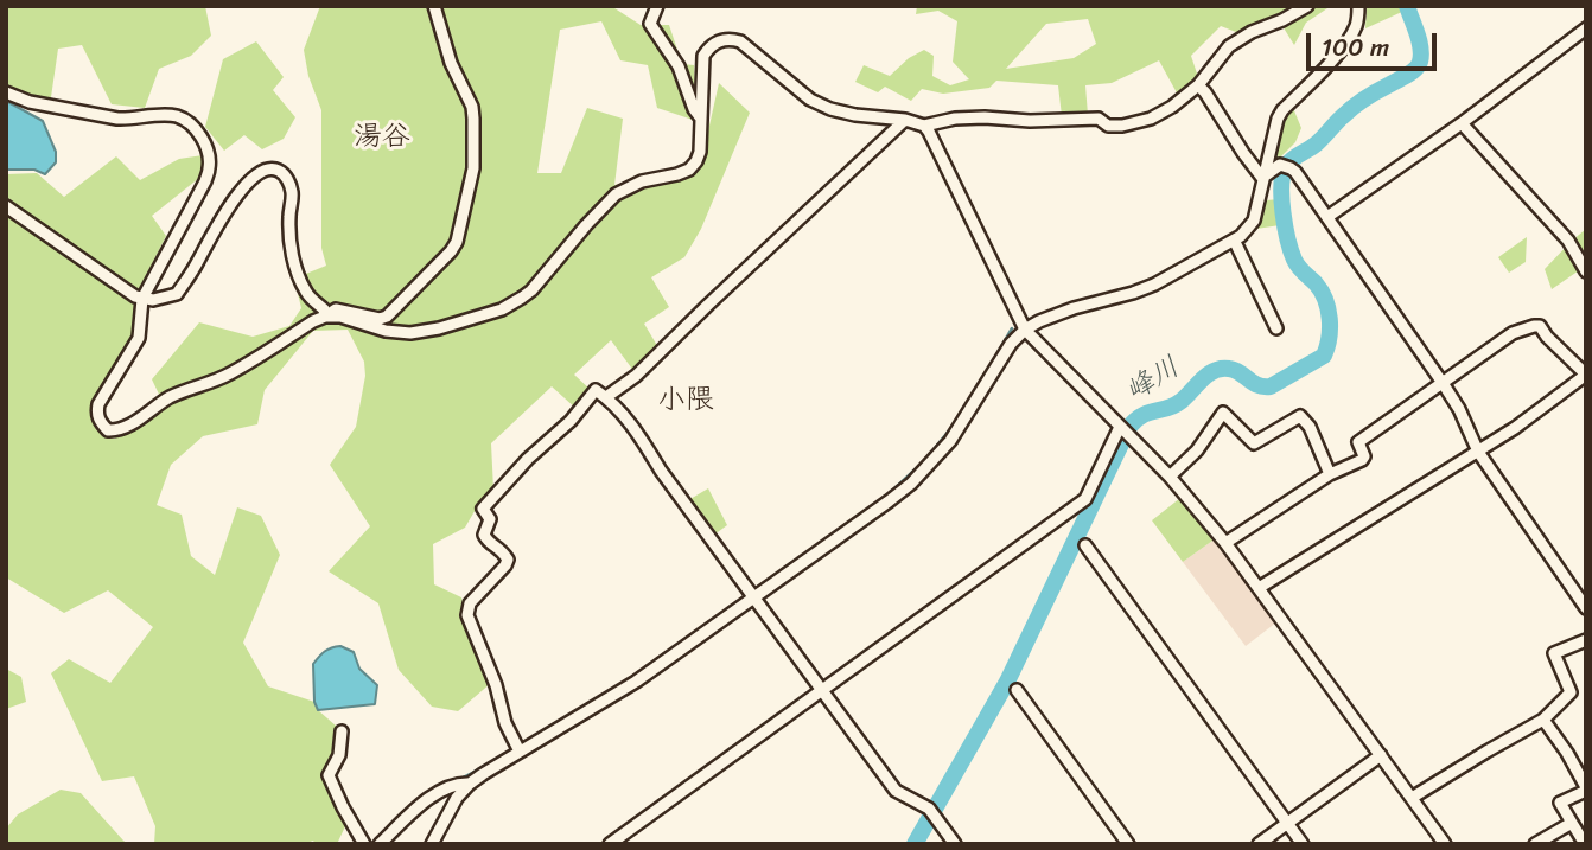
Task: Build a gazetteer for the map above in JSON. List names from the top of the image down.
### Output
{
  "districts": ["湯谷", "小隈"],
  "water": ["峰川"],
  "scale_bar": "100 m"
}
